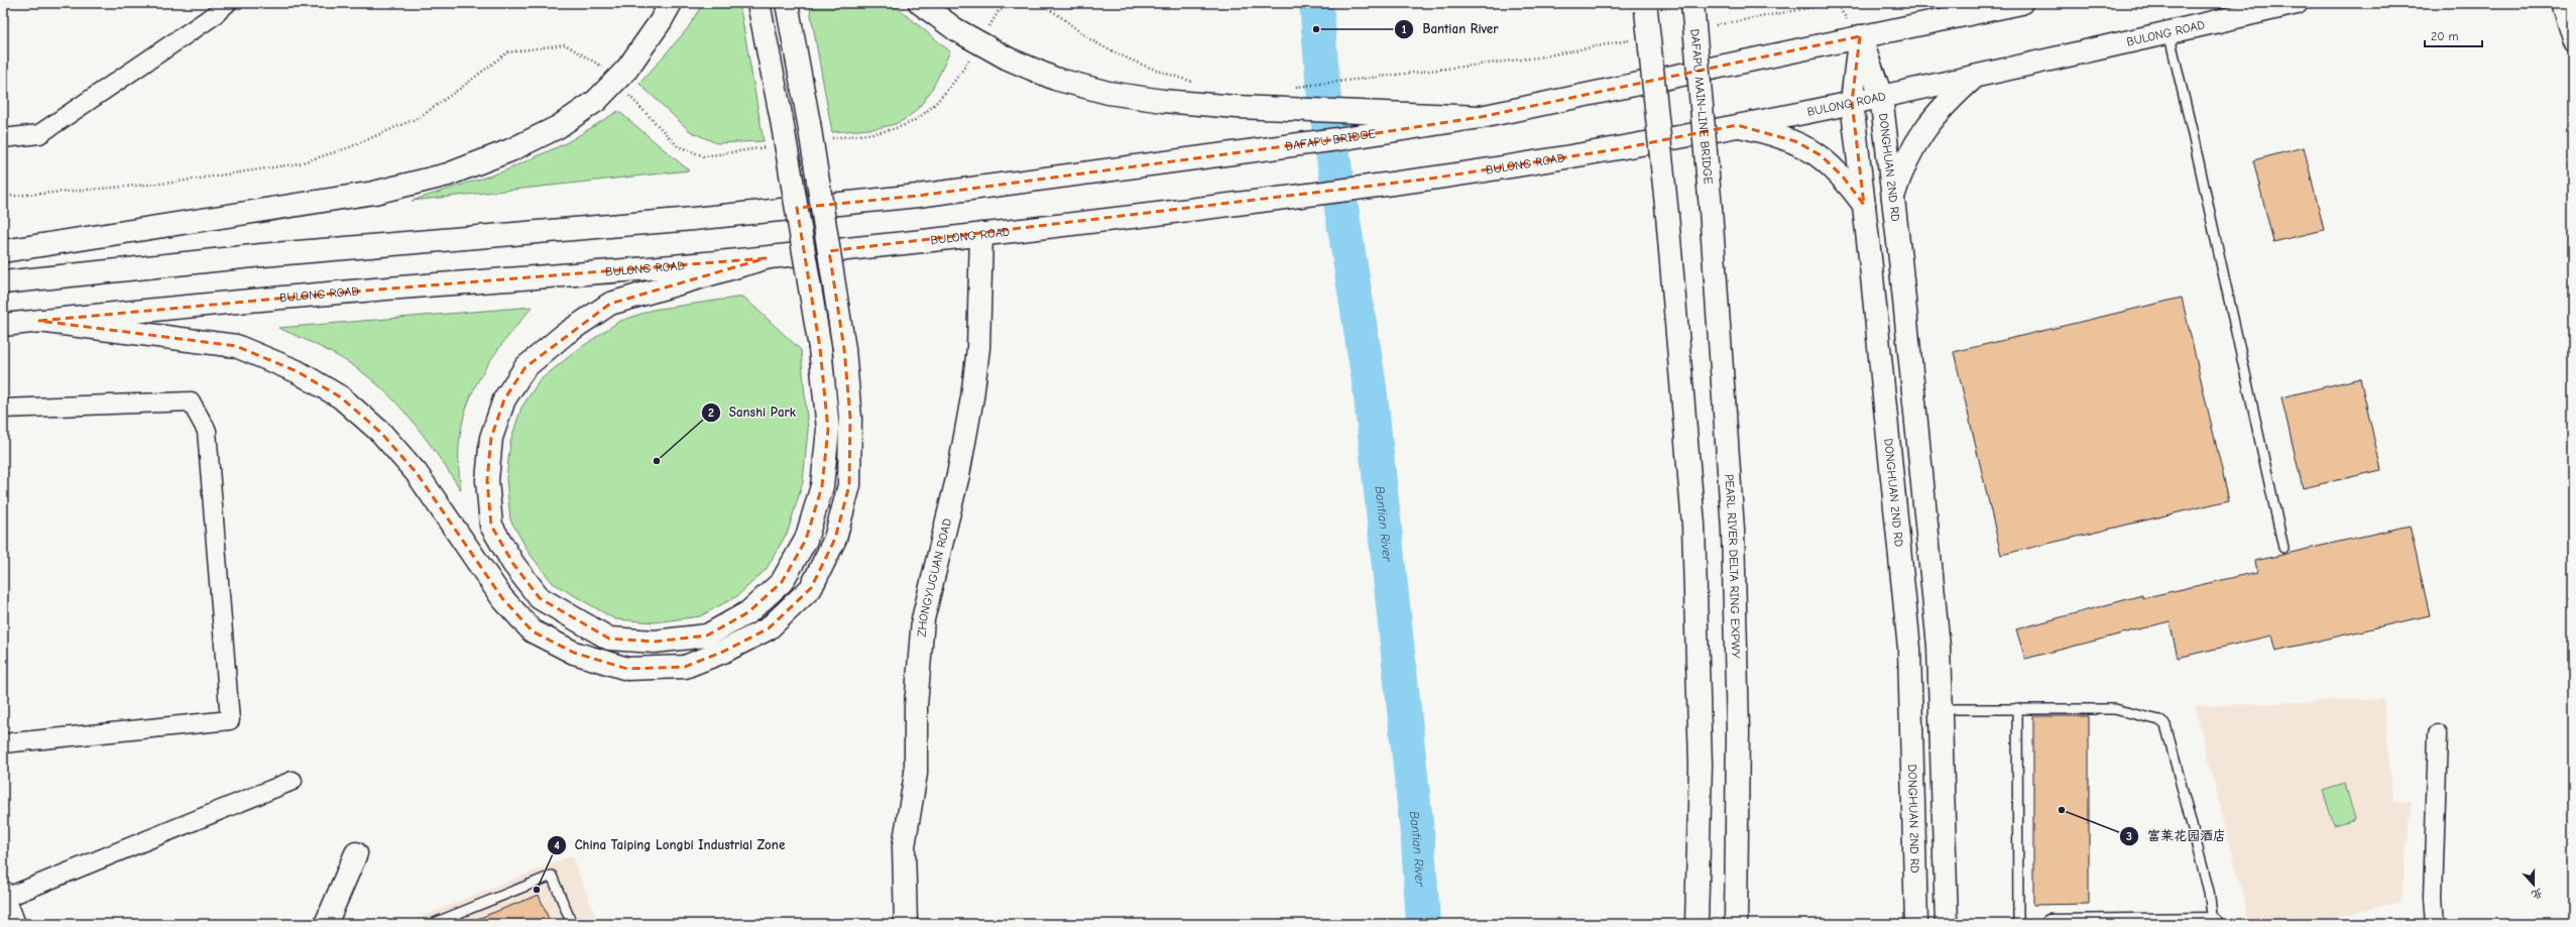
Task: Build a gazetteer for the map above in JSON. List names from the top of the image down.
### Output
{
  "streets": {
    "main road": [
      "BULONG ROAD",
      "DAFAPU MAIN-LINE BRIDGE",
      "DAFAPU BRIDGE",
      "DONGHUAN 2ND RD",
      "PEARL RIVER DELTA RING EXPWY",
      "ZHONGYUGUAN ROAD"
    ]
  },
  "crossings": [
    ["BULONG ROAD", "DONGHUAN 2ND RD"],
    ["BULONG ROAD", "ZHONGYUGUAN ROAD"],
    ["DAFAPU MAIN-LINE BRIDGE", "PEARL RIVER DELTA RING EXPWY"]
  ],
  "water": ["Bantian River"],
  "places": [
    "Bantian River",
    "Sanshi Park",
    "富莱花园酒店",
    "China Taiping Longbi Industrial Zone"
  ],
  "scale_bar": "20 m",
  "north": "bottom"
}
